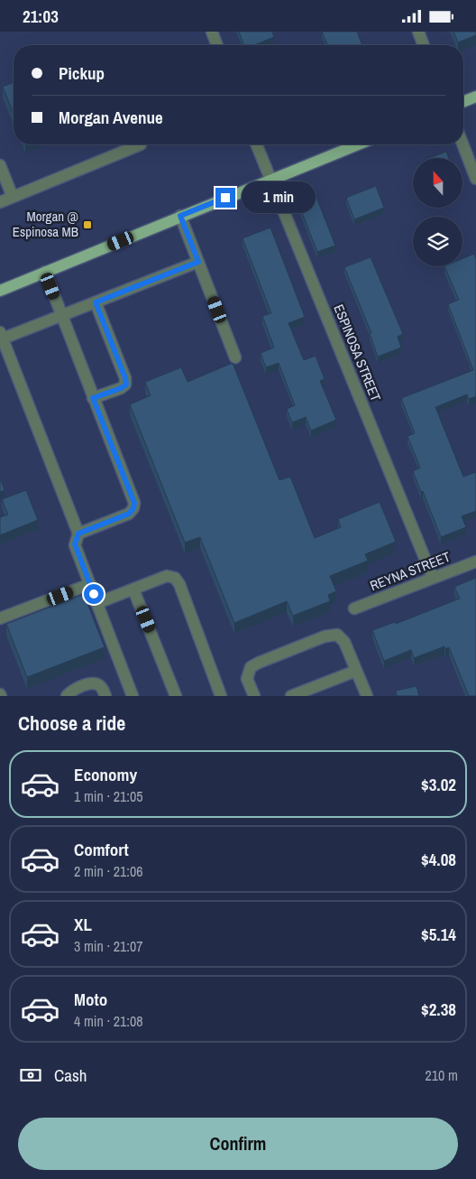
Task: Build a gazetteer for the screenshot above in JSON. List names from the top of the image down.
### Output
{
  "streets": {
    "street": ["ESPINOSA STREET", "REYNA STREET"]
  },
  "crossings": [
    ["ESPINOSA STREET", "REYNA STREET"]
  ],
  "places": {
    "transit": ["Morgan @ Espinosa MB"]
  },
  "north": "top",
  "page": {
    "status": "21:03",
    "banner": ["Pickup", "Morgan Avenue"],
    "bubble": "1 min",
    "heading": "Choose a ride",
    "list": [
      {
        "name": "Economy",
        "note": "1 min · 21:05",
        "value": "$3.02"
      },
      {
        "name": "Comfort",
        "note": "2 min · 21:06",
        "value": "$4.08"
      },
      {
        "name": "XL",
        "note": "3 min · 21:07",
        "value": "$5.14"
      },
      {
        "name": "Moto",
        "note": "4 min · 21:08",
        "value": "$2.38"
      }
    ],
    "pay": ["Cash", "210 m"],
    "buttons": "Confirm"
  }
}
